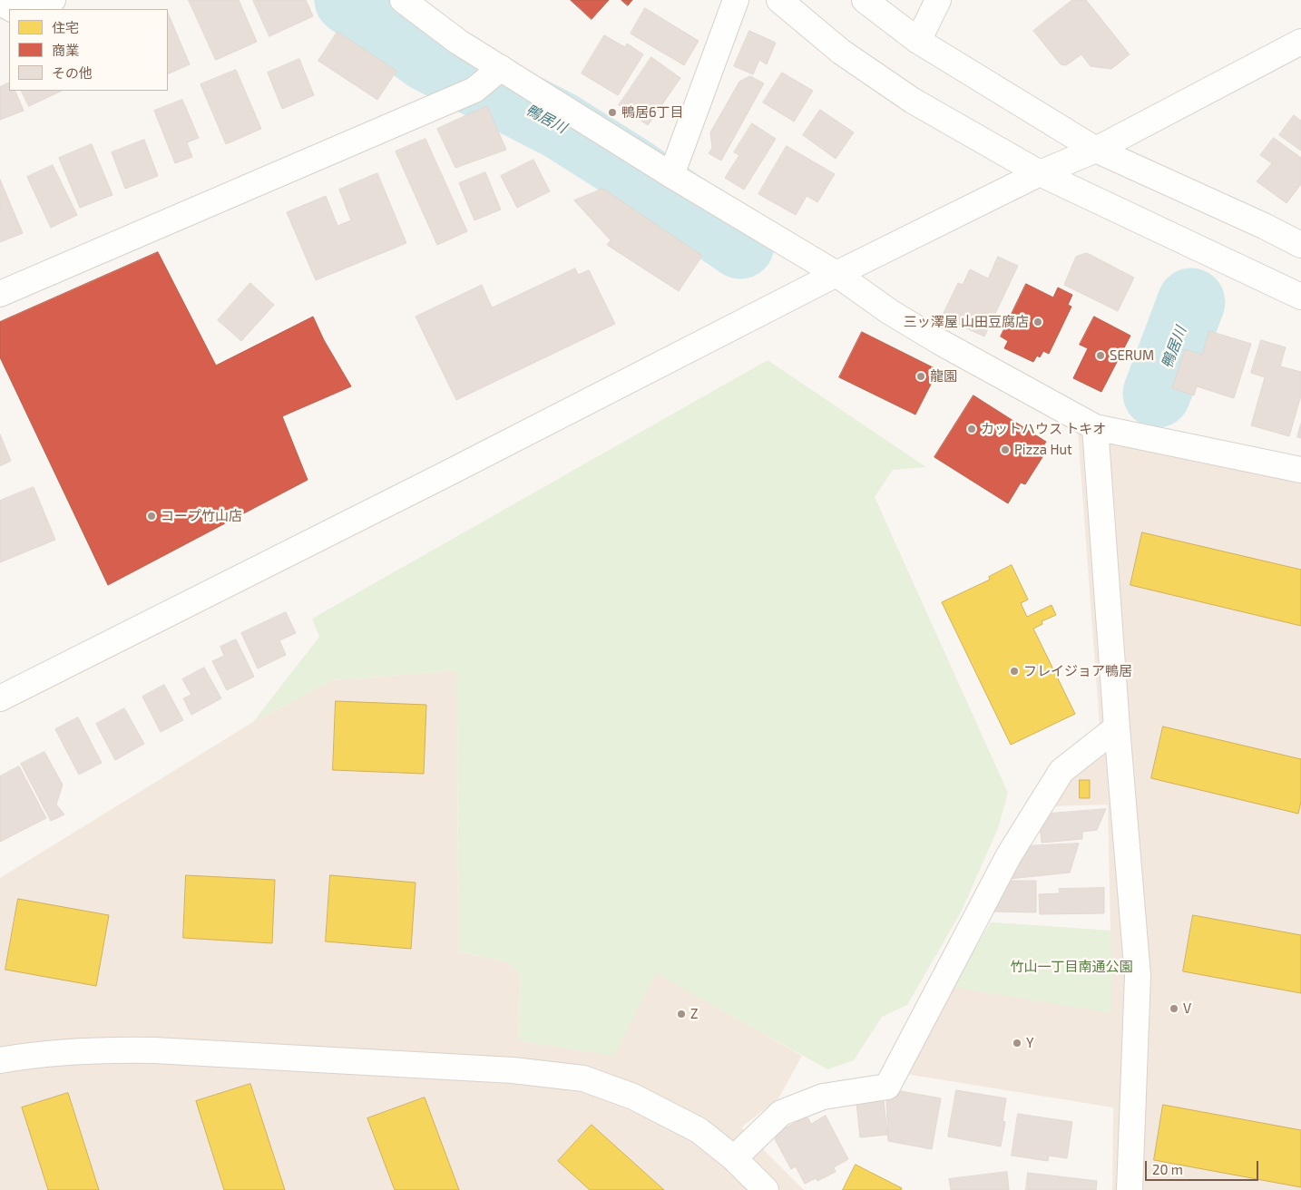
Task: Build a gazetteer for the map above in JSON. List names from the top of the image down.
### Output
{
  "water": ["鴨居川"],
  "parks": ["竹山一丁目南通公園"],
  "places": [
    "鴨居6丁目",
    "三ッ澤屋 山田豆腐店",
    "SERUM",
    "龍園",
    "カットハウス トキオ",
    "Pizza Hut",
    "コープ竹山店",
    "フレイジョア鴨居",
    "V",
    "Z",
    "Y"
  ],
  "legend": ["住宅", "商業", "その他"],
  "scale_bar": "20 m"
}
